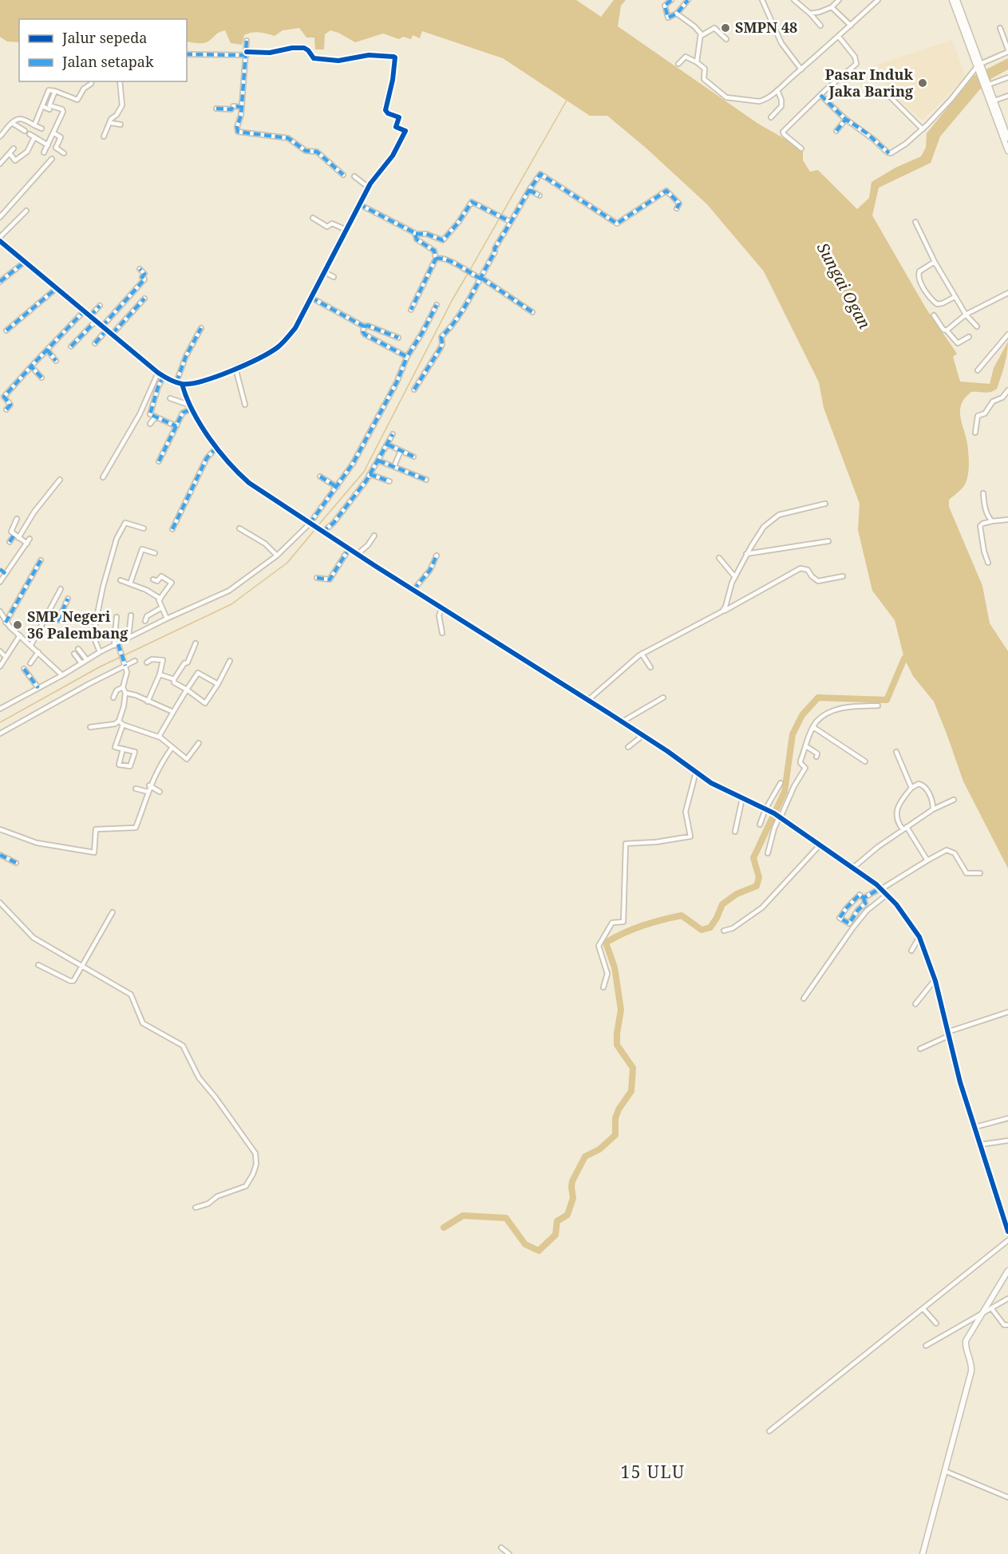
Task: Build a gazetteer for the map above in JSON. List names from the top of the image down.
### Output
{
  "districts": ["15 ULU"],
  "water": ["Sungai Ogan"],
  "places": ["SMPN 48", "Pasar Induk Jaka Baring", "SMP Negeri 36 Palembang"],
  "legend": ["Jalur sepeda", "Jalan setapak"]
}
